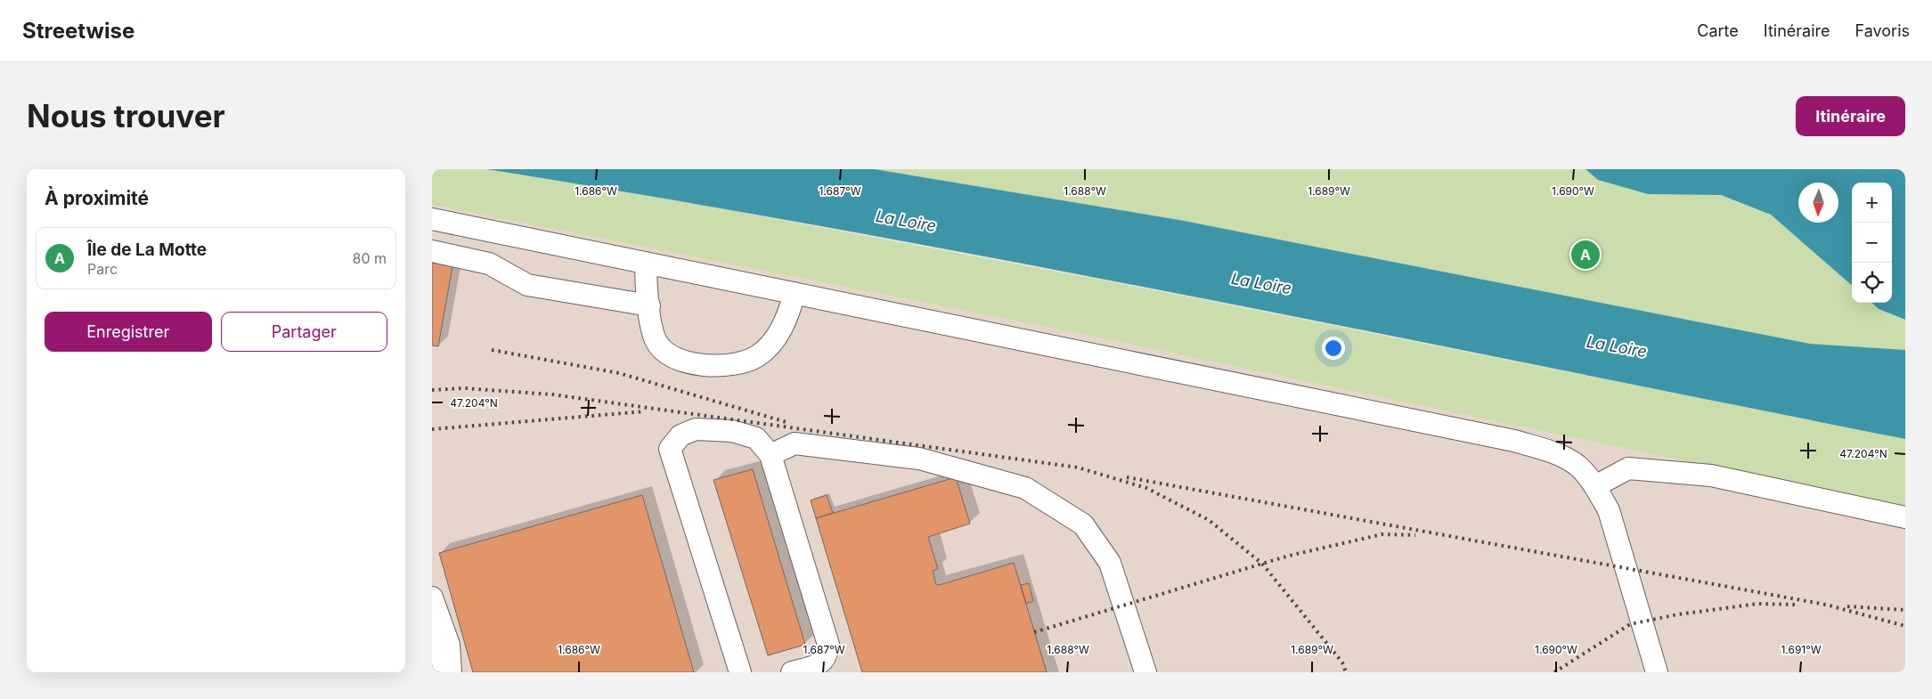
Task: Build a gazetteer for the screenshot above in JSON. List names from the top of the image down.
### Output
{
  "water": ["La Loire"],
  "north": "bottom",
  "page": {
    "header": "Streetwise",
    "nav": ["Carte", "Itinéraire", "Favoris"],
    "buttons": [
      "Itinéraire",
      ["Enregistrer", "Partager"]
    ],
    "title": "Nous trouver",
    "heading": "À proximité",
    "map_buttons": ["+", "−"],
    "list": [
      {
        "mark": "A",
        "name": "Île de La Motte",
        "note": "Parc",
        "value": "80 m"
      }
    ],
    "pins": "A"
  },
  "coordinates": [
    "1.686°W",
    "1.687°W",
    "1.688°W",
    "1.689°W",
    "1.690°W",
    "47.204°N",
    "1.691°W"
  ]
}
